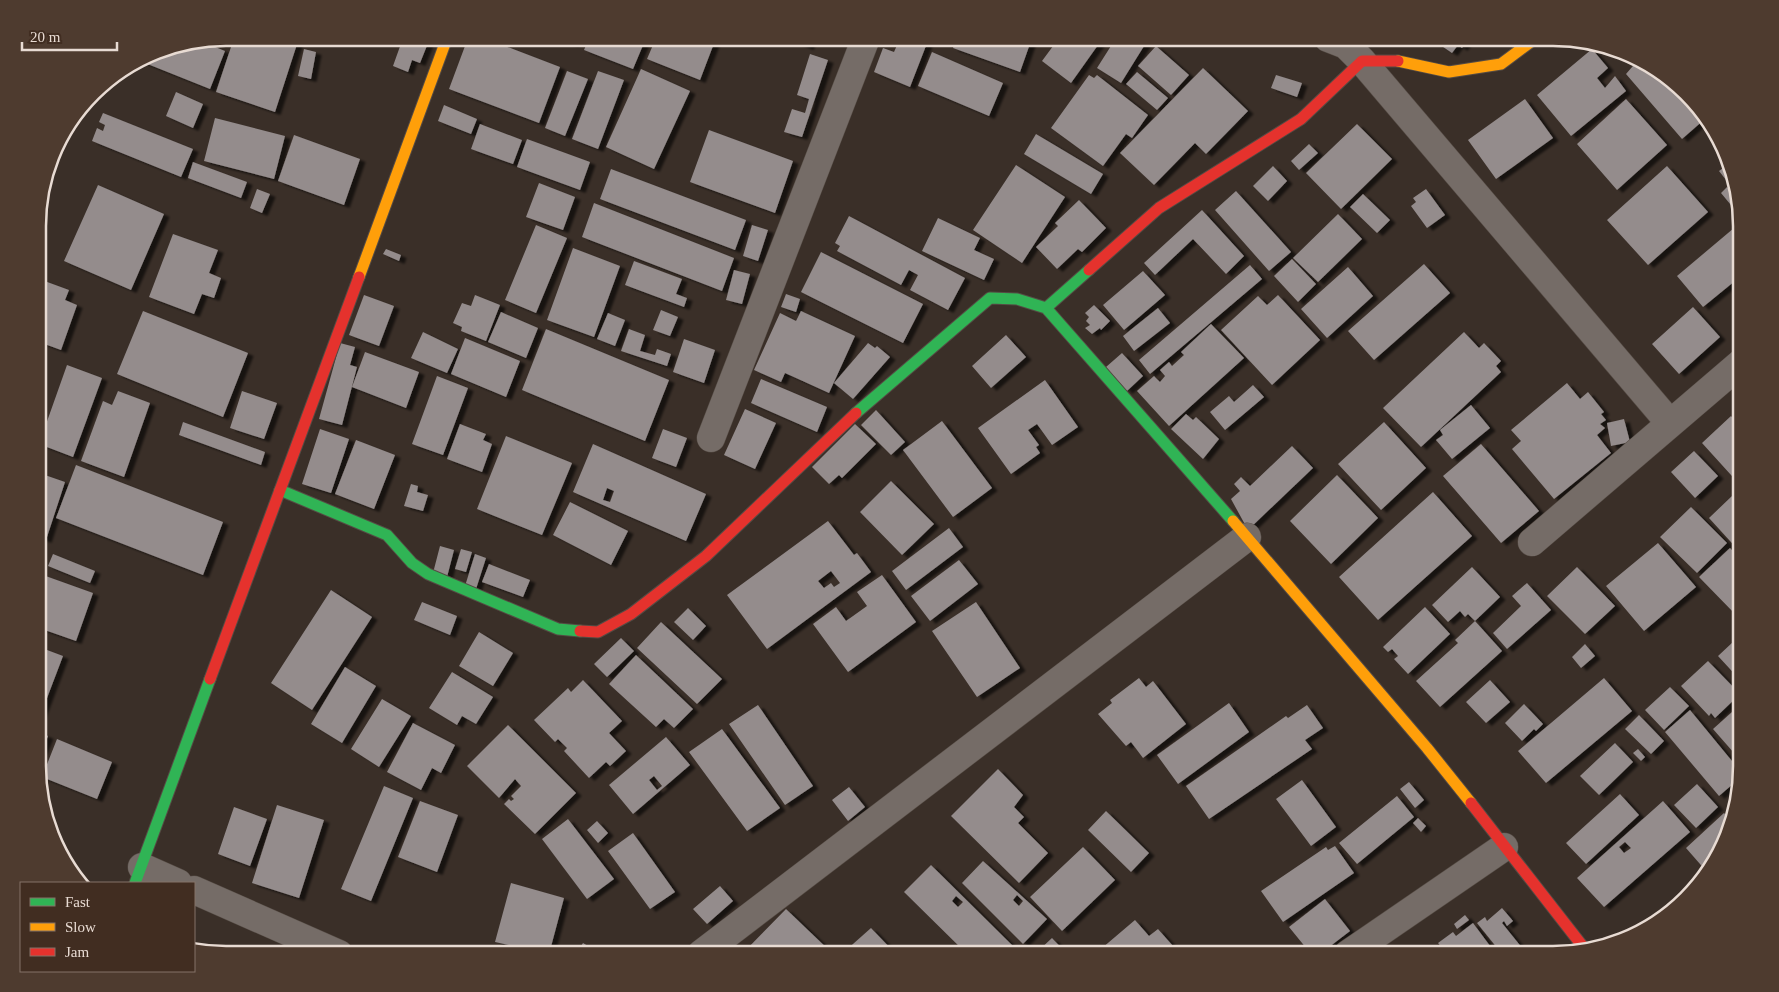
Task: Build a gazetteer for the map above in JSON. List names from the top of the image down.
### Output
{
  "legend": ["Fast", "Slow", "Jam"],
  "scale_bar": "20 m"
}
